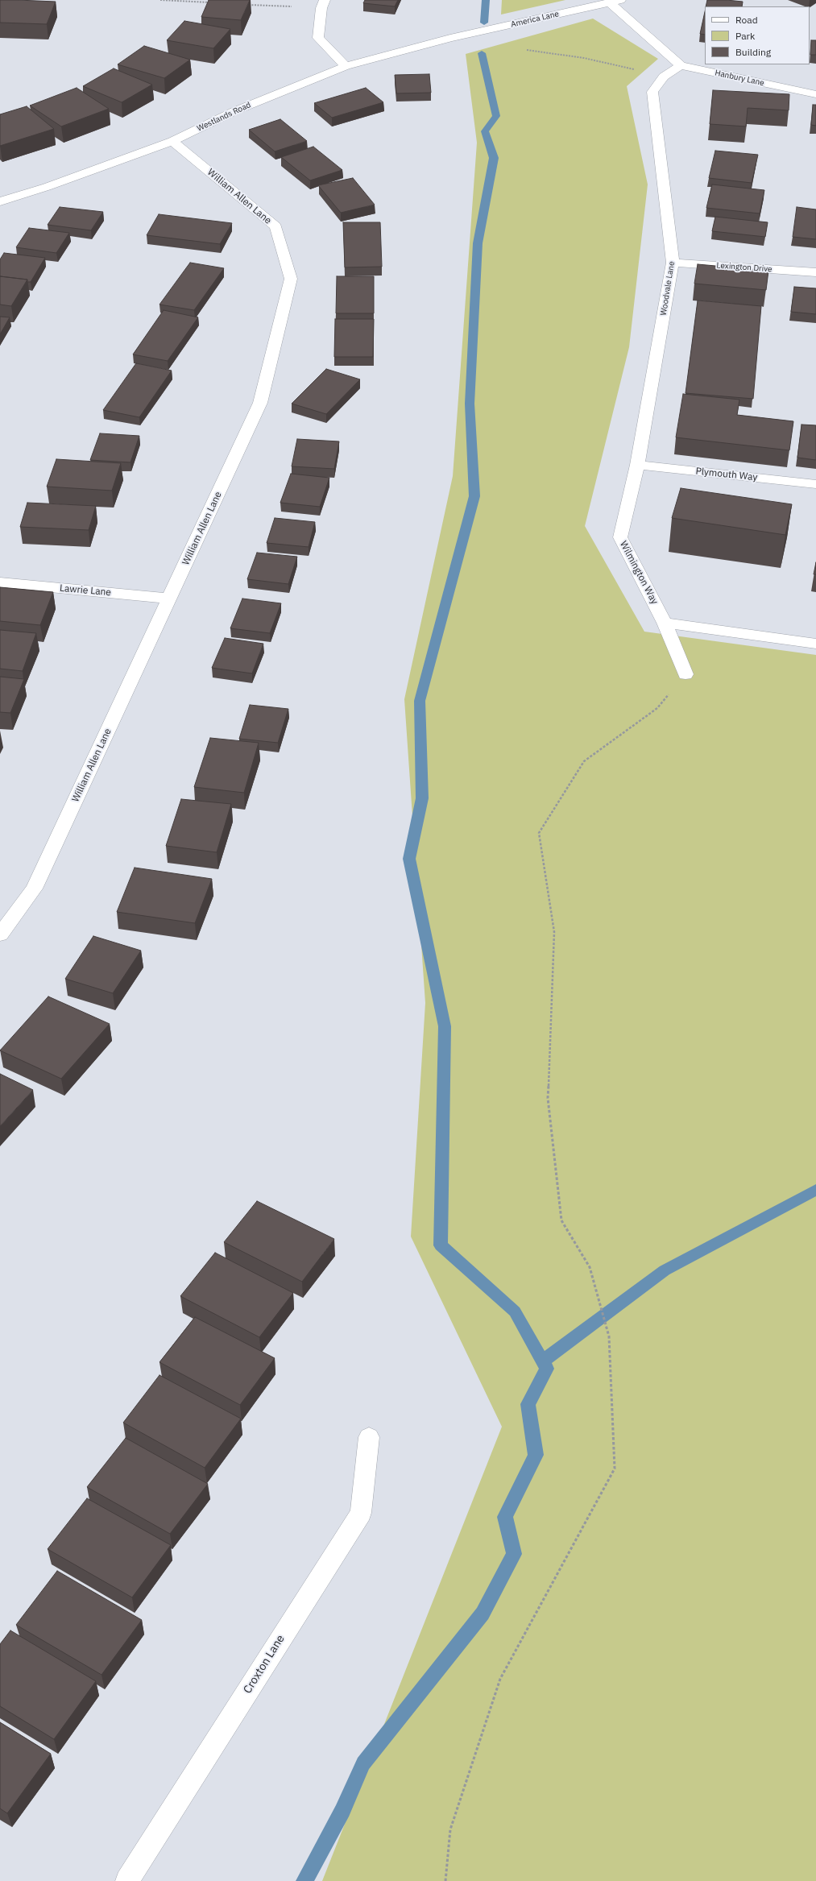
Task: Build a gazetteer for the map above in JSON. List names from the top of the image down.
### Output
{
  "streets": {
    "street": [
      "America Lane",
      "Hanbury Lane",
      "Westlands Road",
      "William Allen Lane",
      "Lexington Drive",
      "Woodvale Lane",
      "Plymouth Way",
      "Wilmington Way",
      "Lawrie Lane",
      "Croxton Lane"
    ]
  },
  "crossings": [
    ["America Lane", "Hanbury Lane"],
    ["America Lane", "Westlands Road"],
    ["Hanbury Lane", "Woodvale Lane"],
    ["Westlands Road", "William Allen Lane"],
    ["William Allen Lane", "Lawrie Lane"],
    ["Lexington Drive", "Woodvale Lane"],
    ["Woodvale Lane", "Plymouth Way"],
    ["Woodvale Lane", "Wilmington Way"],
    ["Plymouth Way", "Wilmington Way"]
  ],
  "legend": ["Road", "Park", "Building"]
}
